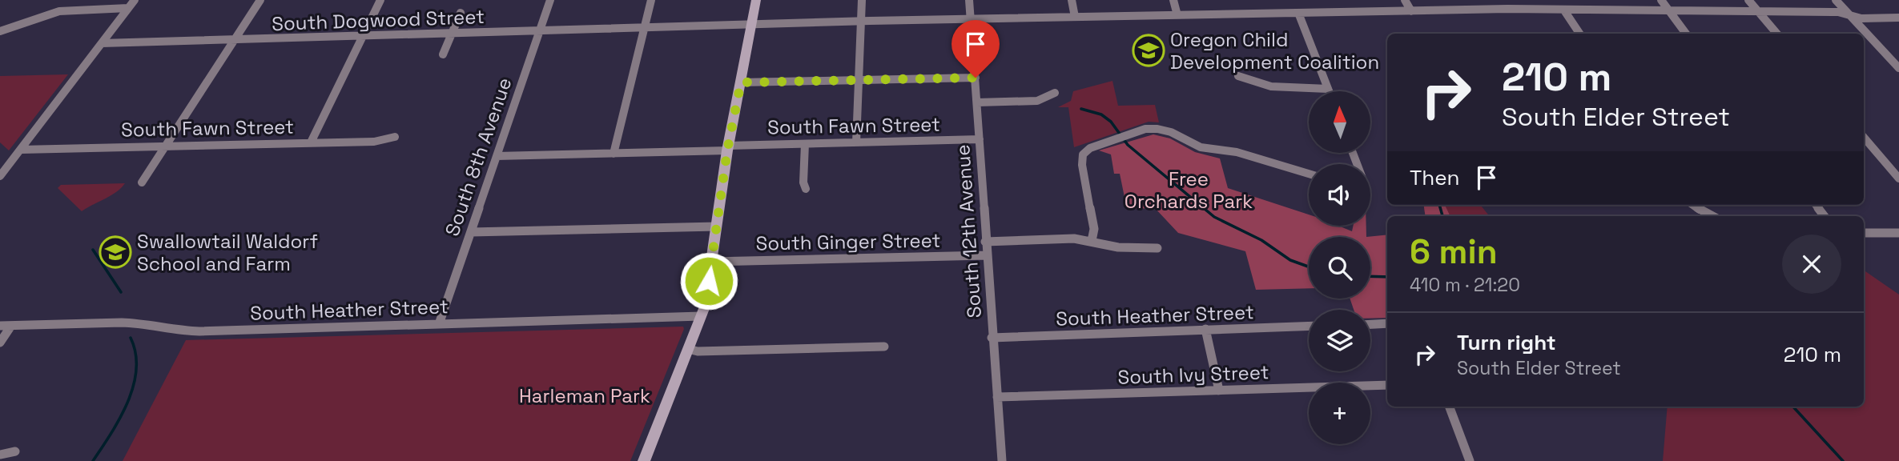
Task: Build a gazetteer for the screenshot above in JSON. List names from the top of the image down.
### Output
{
  "streets": {
    "street": [
      "South Dogwood Street",
      "South Fawn Street",
      "South 8th Avenue",
      "South 12th Avenue",
      "South Ginger Street",
      "South Heather Street",
      "South Ivy Street"
    ]
  },
  "crossings": [
    ["South Dogwood Street", "South 8th Avenue"],
    ["South Dogwood Street", "South 12th Avenue"],
    ["South Fawn Street", "South 8th Avenue"],
    ["South Fawn Street", "South 12th Avenue"],
    ["South 8th Avenue", "South Heather Street"],
    ["South 12th Avenue", "South Ginger Street"],
    ["South 12th Avenue", "South Heather Street"],
    ["South 12th Avenue", "South Ivy Street"]
  ],
  "parks": ["Free Orchards Park", "Harleman Park"],
  "places": {
    "school or university": ["Oregon Child Development Coalition", "Swallowtail Waldorf School and Farm"]
  },
  "north": "top",
  "page": {
    "turn": ["210 m", "South Elder Street"],
    "map_buttons": "+",
    "then": "Then",
    "heading": ["6 min", "410 m · 21:20"],
    "list": [
      {
        "name": "Turn right",
        "note": "South Elder Street",
        "value": "210 m"
      }
    ]
  }
}
